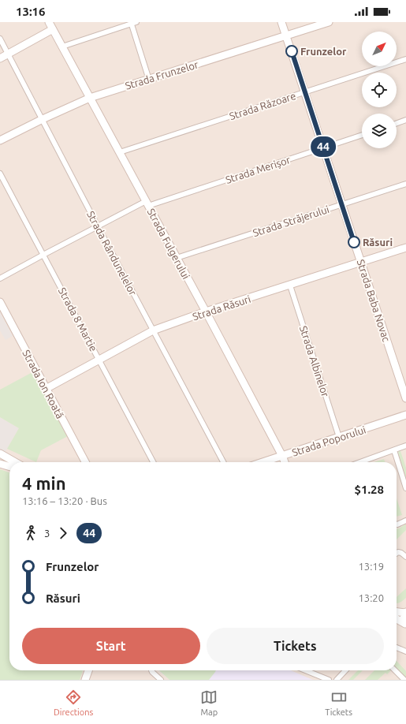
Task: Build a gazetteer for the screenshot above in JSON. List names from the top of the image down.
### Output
{
  "streets": {
    "street": [
      "Strada Frunzelor",
      "Strada Răzoare",
      "Strada Merișor",
      "Strada Străjerului",
      "Strada Fulgerului",
      "Strada Rândunelelor",
      "Strada Baba Novac",
      "Strada Răsuri",
      "Strada 8 Martie",
      "Strada Albinelor",
      "Strada Ion Roată",
      "Strada Poporului"
    ]
  },
  "crossings": [
    ["Strada Frunzelor", "Strada Fulgerului"],
    ["Strada Frunzelor", "Strada Rândunelelor"],
    ["Strada Frunzelor", "Strada Baba Novac"],
    ["Strada Răzoare", "Strada Fulgerului"],
    ["Strada Răzoare", "Strada Baba Novac"],
    ["Strada Merișor", "Strada Fulgerului"],
    ["Strada Merișor", "Strada Rândunelelor"],
    ["Strada Merișor", "Strada Baba Novac"],
    ["Strada Merișor", "Strada 8 Martie"],
    ["Strada Străjerului", "Strada Fulgerului"],
    ["Strada Străjerului", "Strada Baba Novac"],
    ["Strada Fulgerului", "Strada Răsuri"],
    ["Strada Fulgerului", "Strada Poporului"],
    ["Strada Rândunelelor", "Strada Răsuri"],
    ["Strada Baba Novac", "Strada Răsuri"],
    ["Strada Răsuri", "Strada 8 Martie"],
    ["Strada Răsuri", "Strada Albinelor"],
    ["Strada Răsuri", "Strada Ion Roată"],
    ["Strada Albinelor", "Strada Poporului"]
  ],
  "places": ["Frunzelor", "Răsuri"],
  "lines": ["bus line 44"],
  "north": "top right",
  "page": {
    "status": "13:16",
    "on_map": "44",
    "heading": ["4 min", "13:16 – 13:20 · Bus", "$1.28"],
    "legs": ["3", "44"],
    "list": [
      {
        "name": "Frunzelor",
        "value": "13:19"
      },
      {
        "name": "Răsuri",
        "value": "13:20"
      }
    ],
    "buttons": ["Start", "Tickets"],
    "tabs": ["Directions", "Map", "Tickets"]
  }
}
